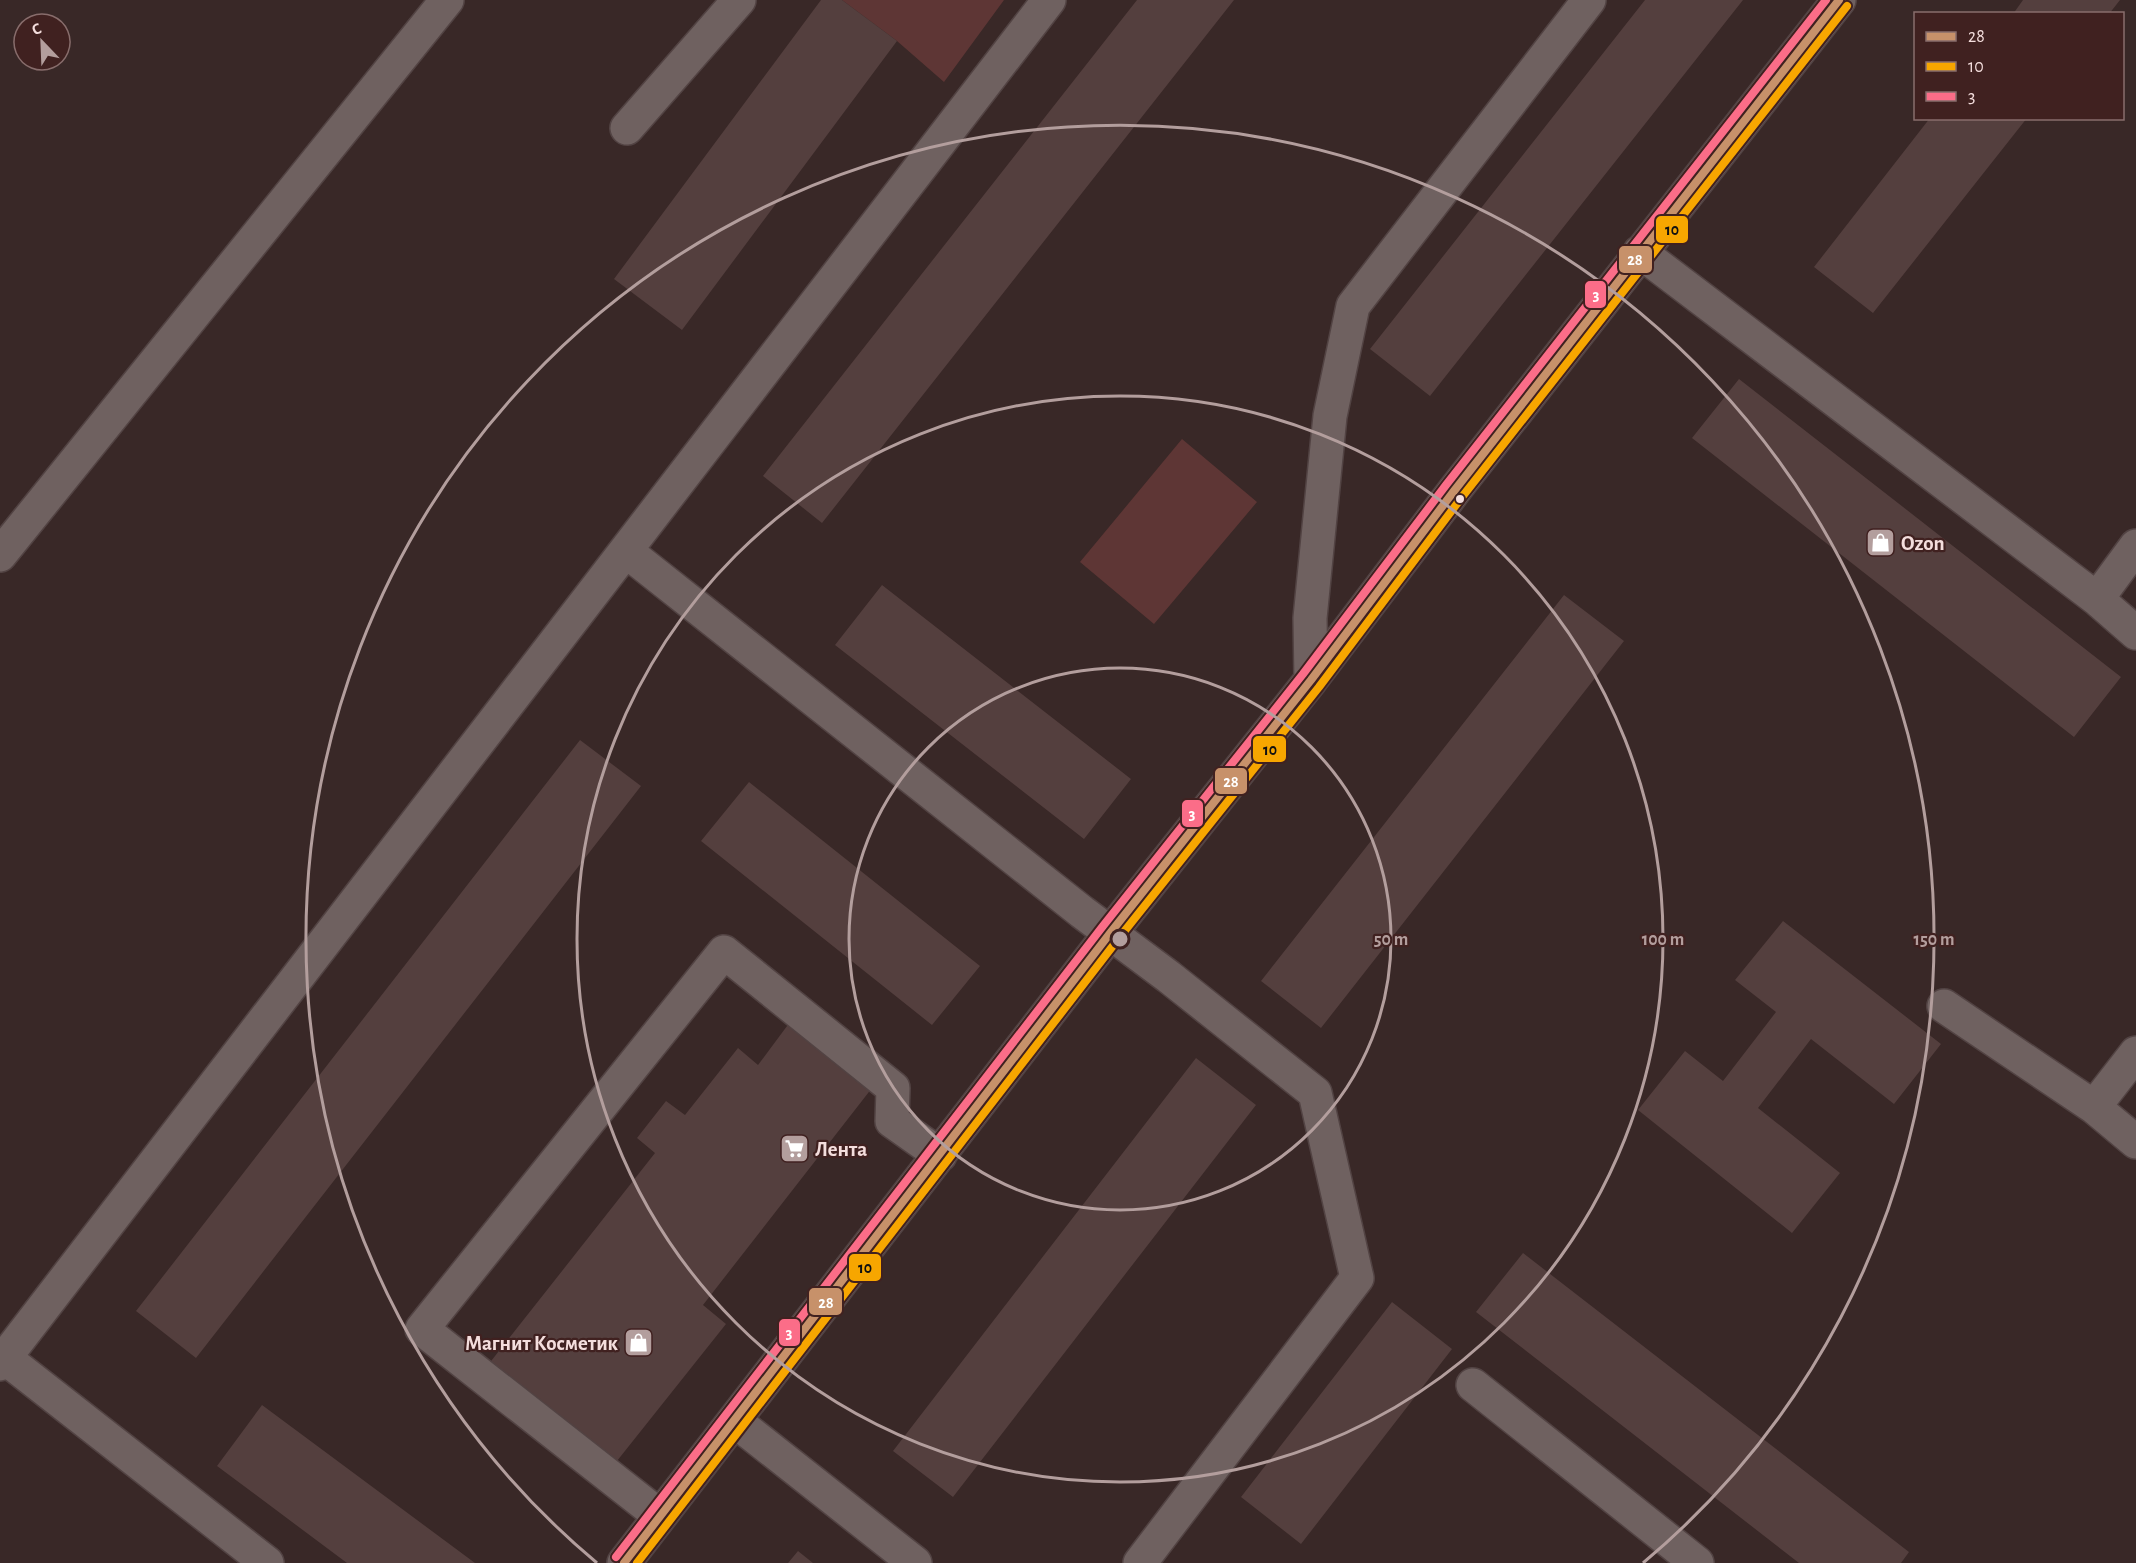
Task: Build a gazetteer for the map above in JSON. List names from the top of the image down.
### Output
{
  "places": {
    "shop": ["Ozon", "Магнит Косметик"],
    "supermarket": ["Лента"]
  },
  "lines": ["transit line 28", "transit line 3", "transit line 10"],
  "legend": ["28", "10", "3"],
  "north": "top left",
  "rings": ["50 m", "100 m", "150 m"]
}
